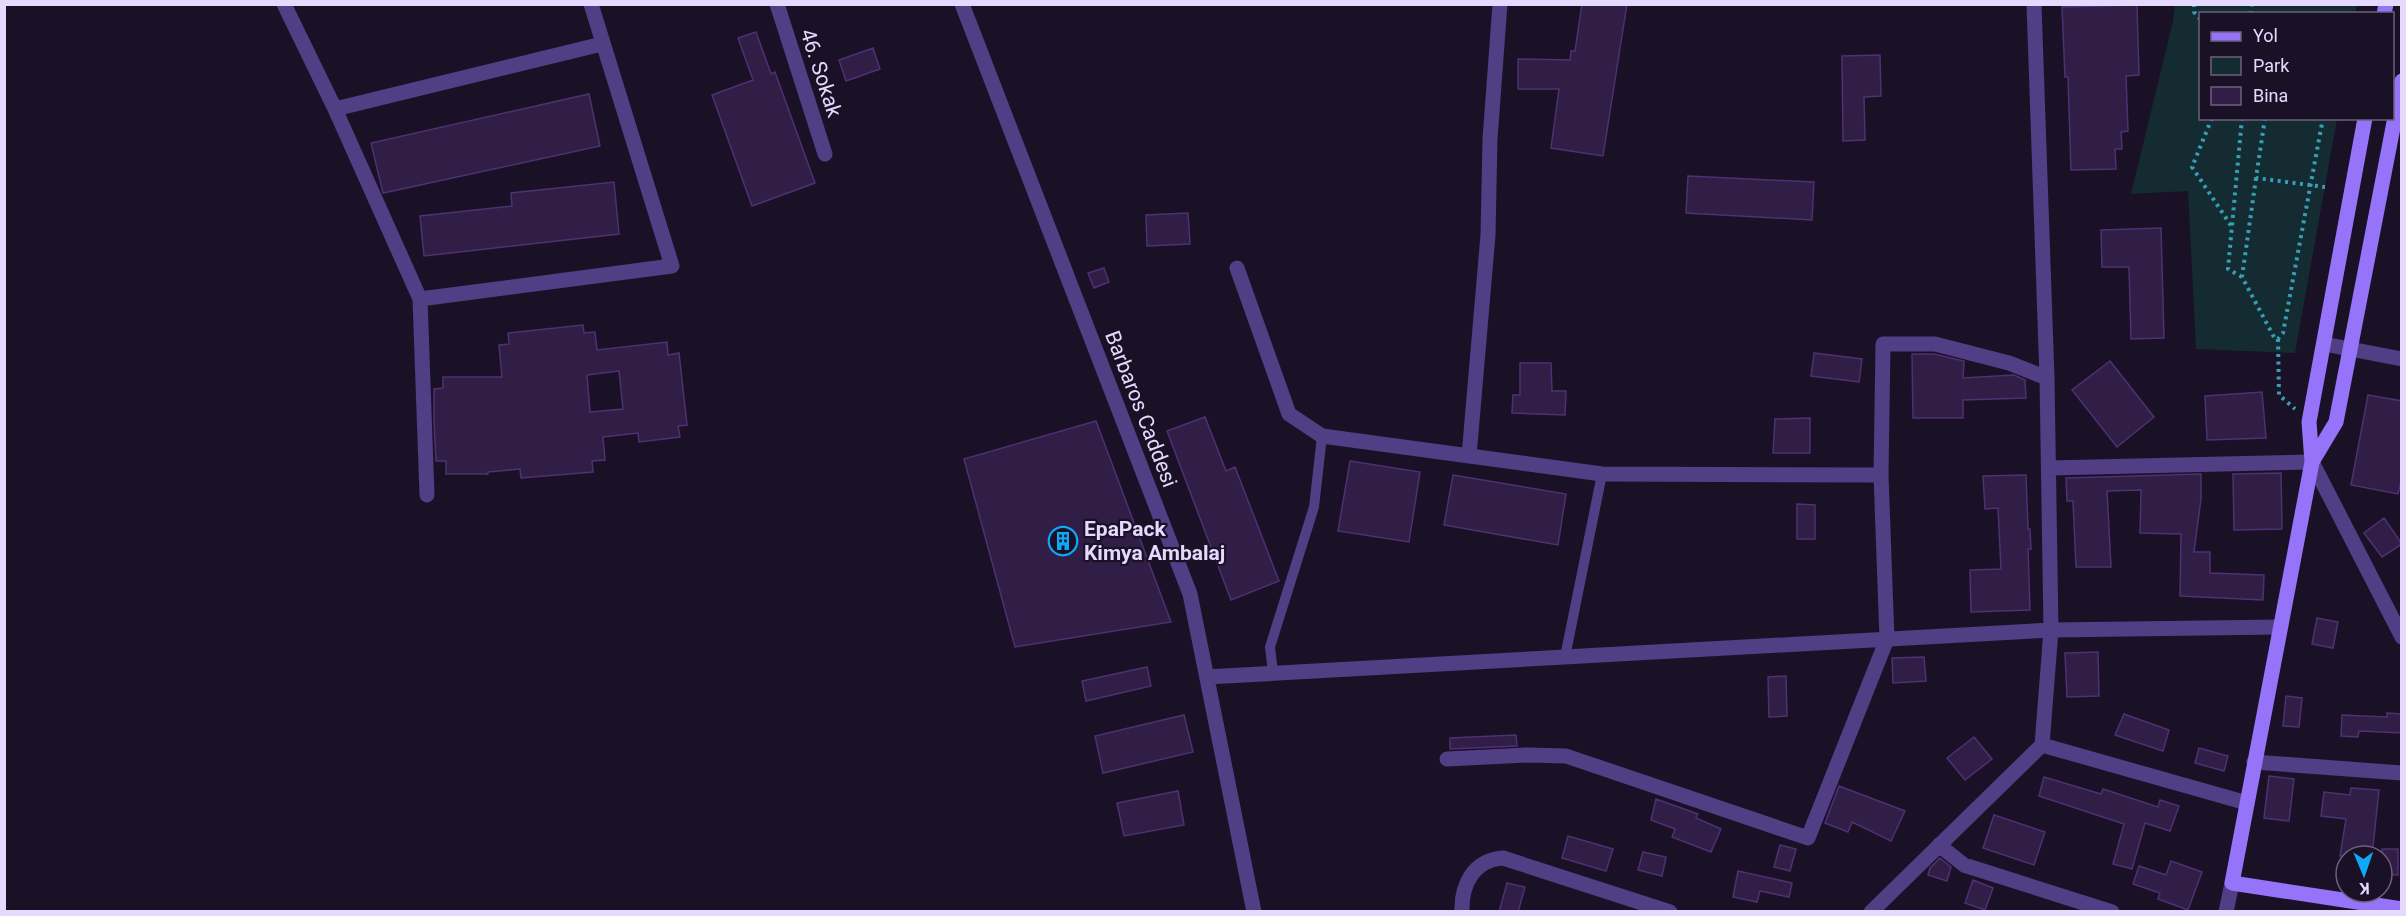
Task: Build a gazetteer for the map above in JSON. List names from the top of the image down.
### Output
{
  "streets": {
    "street": ["46. Sokak", "Barbaros Caddesi"]
  },
  "places": {
    "building": ["EpaPack Kimya Ambalaj"]
  },
  "legend": ["Yol", "Park", "Bina"],
  "north": "bottom"
}
